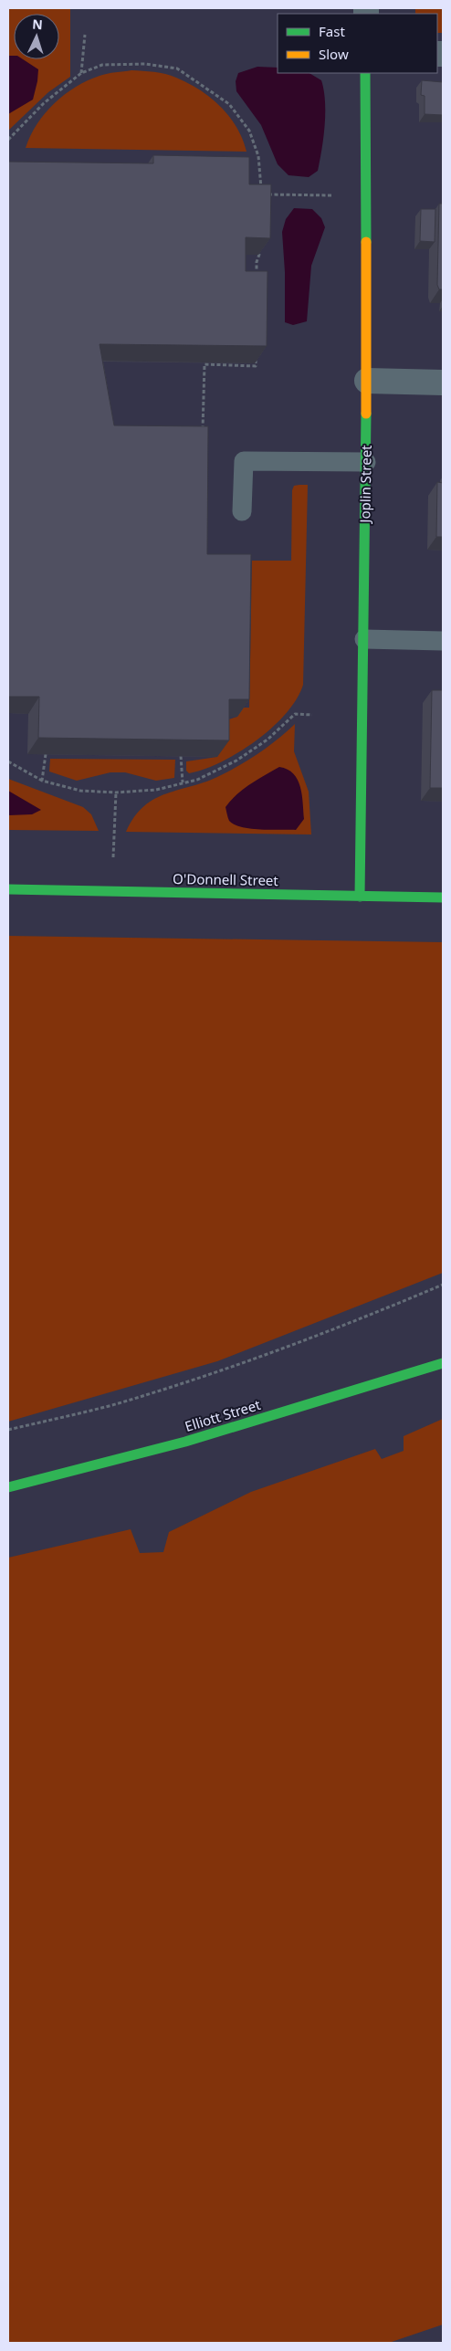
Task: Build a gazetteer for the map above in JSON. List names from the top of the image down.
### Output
{
  "streets": {
    "street": ["Joplin Street", "O'Donnell Street", "Elliott Street"]
  },
  "crossings": [
    ["Joplin Street", "O'Donnell Street"]
  ],
  "legend": ["Fast", "Slow"],
  "north": "top"
}
